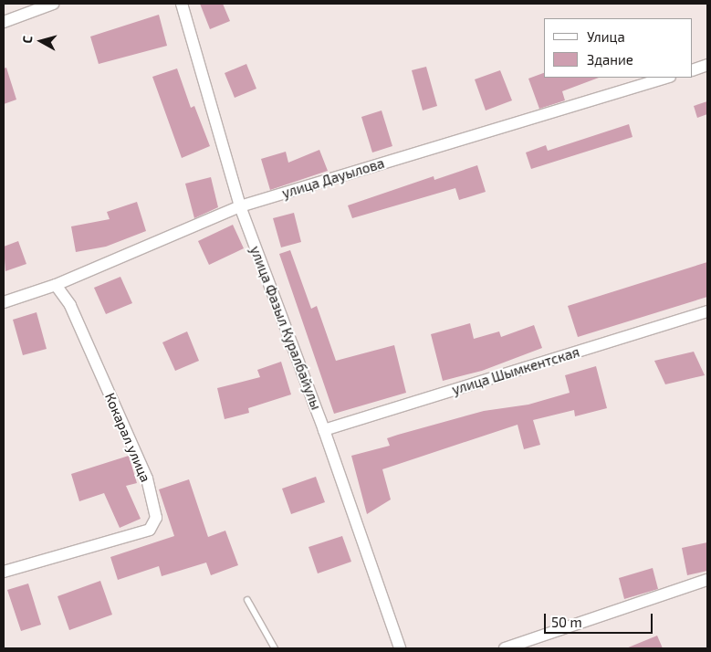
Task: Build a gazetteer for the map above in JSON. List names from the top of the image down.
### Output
{
  "streets": {
    "street": [
      "улица Дауылова",
      "улица Фазыл Куралбайулы",
      "улица Шымкентская",
      "Кокарал улица"
    ]
  },
  "crossings": [
    ["улица Дауылова", "улица Фазыл Куралбайулы"],
    ["улица Дауылова", "Кокарал улица"],
    ["улица Фазыл Куралбайулы", "улица Шымкентская"]
  ],
  "legend": ["Улица", "Здание"],
  "scale_bar": "50 m",
  "north": "left"
}
